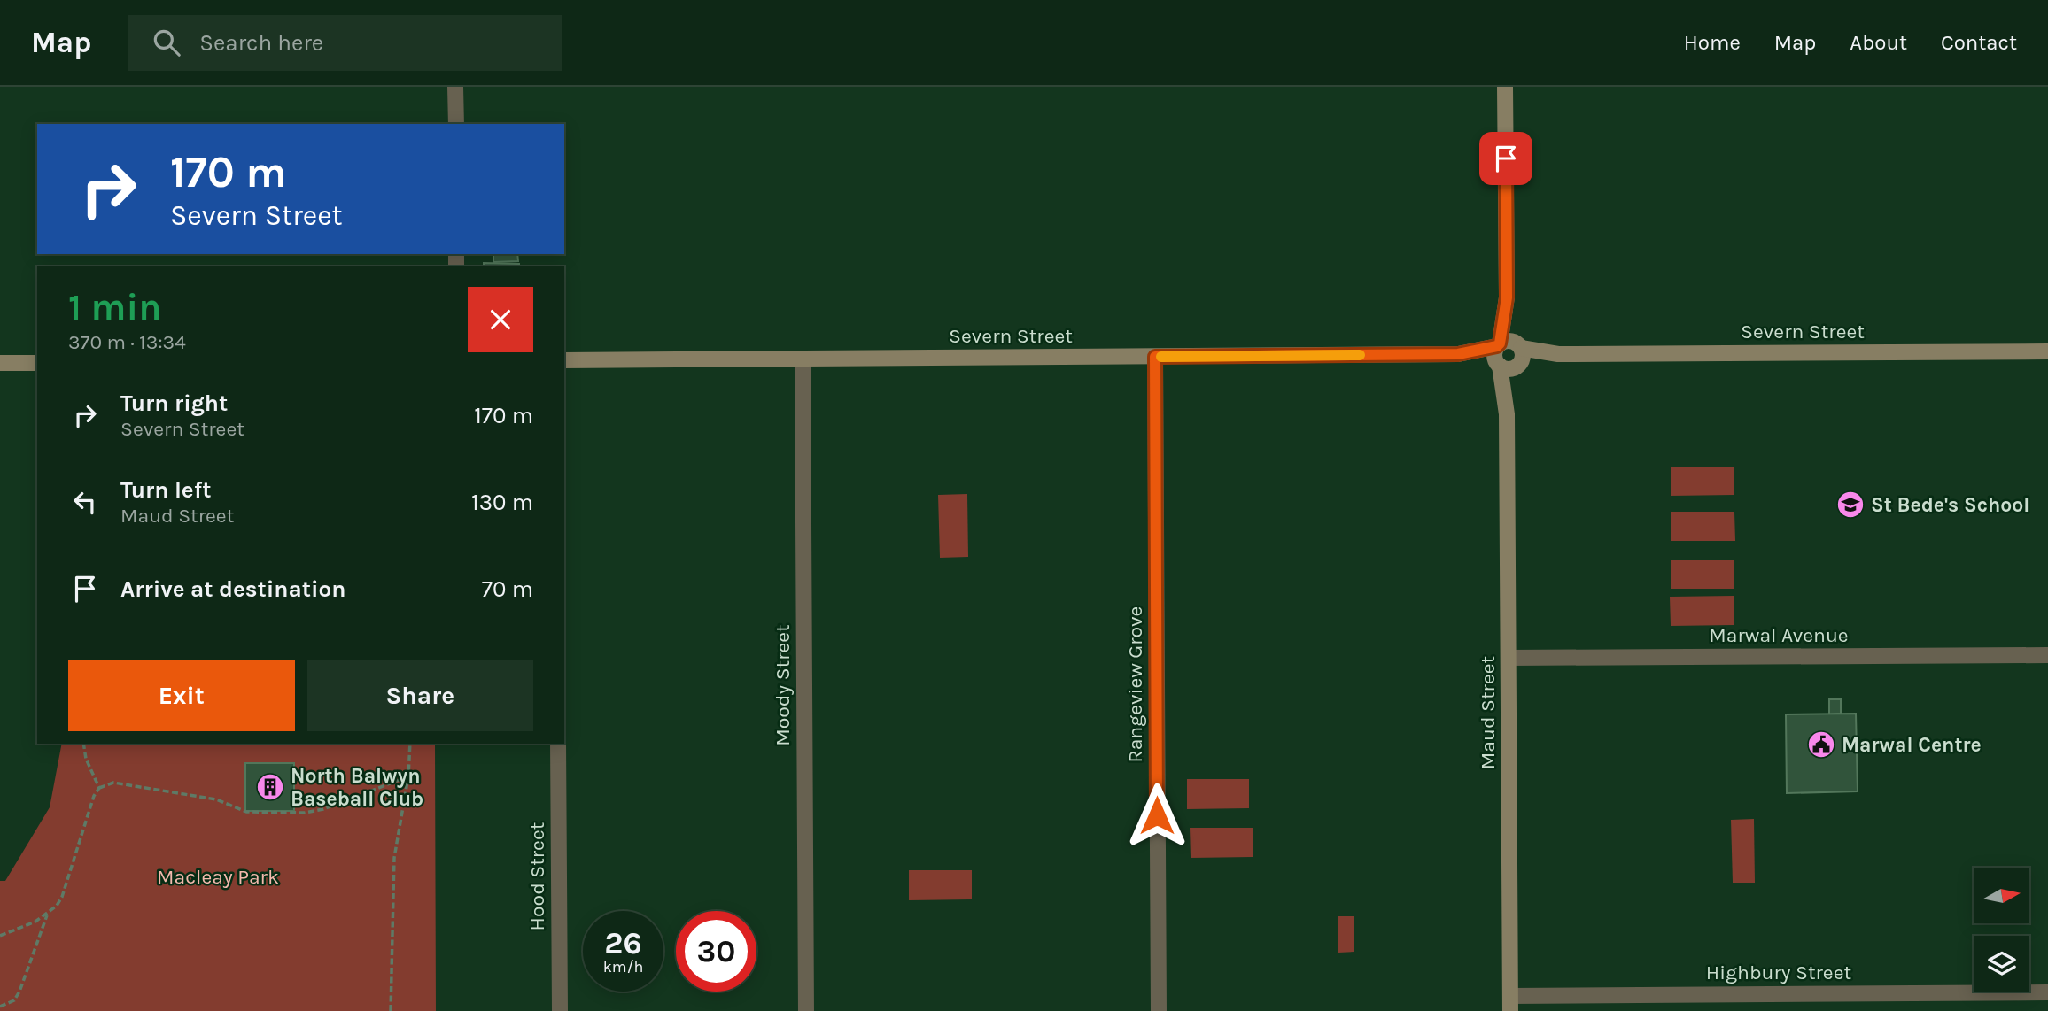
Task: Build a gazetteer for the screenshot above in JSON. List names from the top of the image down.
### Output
{
  "streets": {
    "street": [
      "Severn Street",
      "Marwal Avenue",
      "Rangeview Grove",
      "Moody Street",
      "Maud Street",
      "Hood Street",
      "Highbury Street"
    ]
  },
  "crossings": [
    ["Severn Street", "Rangeview Grove"],
    ["Severn Street", "Moody Street"],
    ["Severn Street", "Maud Street"],
    ["Marwal Avenue", "Maud Street"],
    ["Maud Street", "Highbury Street"]
  ],
  "parks": ["Macleay Park"],
  "places": {
    "school or university": ["St Bede's School"],
    "public building": ["Marwal Centre"],
    "building": ["North Balwyn Baseball Club"]
  },
  "north": "right",
  "page": {
    "header": "Map",
    "search": "Search here",
    "nav": [
      "Home",
      "Map",
      "About",
      "Contact"
    ],
    "turn": ["170 m", "Severn Street"],
    "heading": ["1 min", "370 m · 13:34"],
    "list": [
      {
        "name": "Turn right",
        "note": "Severn Street",
        "value": "170 m"
      },
      {
        "name": "Turn left",
        "note": "Maud Street",
        "value": "130 m"
      },
      {
        "name": "Arrive at destination",
        "value": "70 m"
      }
    ],
    "buttons": ["Exit", "Share"],
    "speed": "26 km/h",
    "limit": "30"
  }
}
